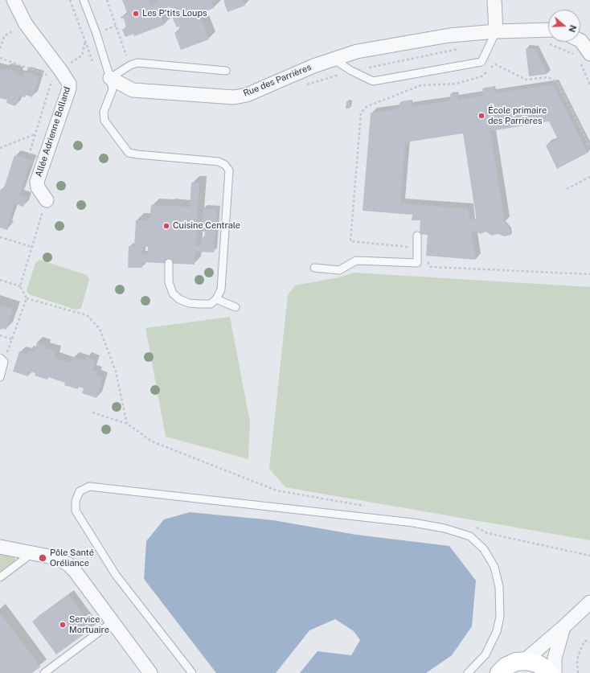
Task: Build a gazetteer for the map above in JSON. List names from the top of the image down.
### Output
{
  "streets": {
    "street": ["Rue des Parrières", "Allée Adrienne Bolland"]
  },
  "places": [
    "Les P'tits Loups",
    "École primaire des Parrières",
    "Cuisine Centrale",
    "Pôle Santé Oréliance",
    "Service Mortuaire"
  ],
  "north": "right"
}
